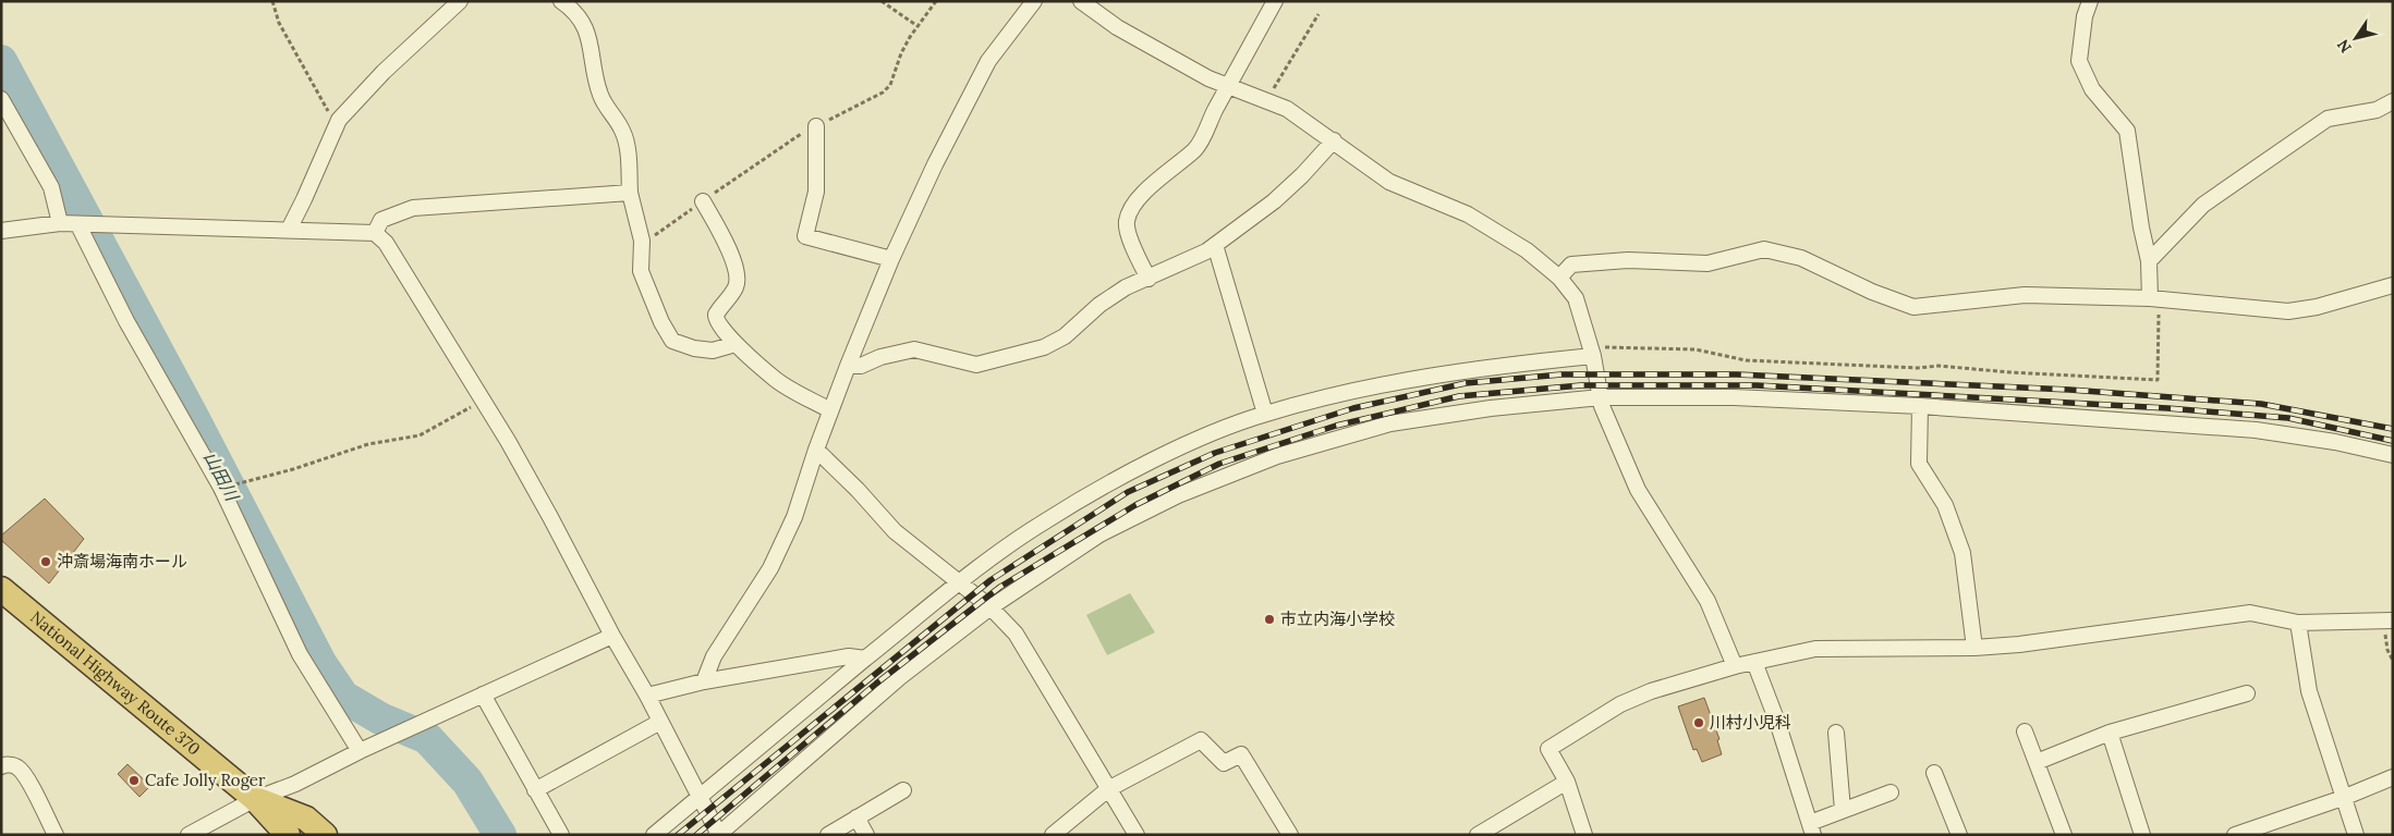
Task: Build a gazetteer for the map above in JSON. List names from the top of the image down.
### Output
{
  "streets": {
    "highway": ["National Highway Route 370"]
  },
  "water": ["山田川"],
  "places": [
    "沖斎場海南ホール",
    "市立内海小学校",
    "川村小児科",
    "Cafe Jolly Roger"
  ],
  "north": "bottom left"
}
